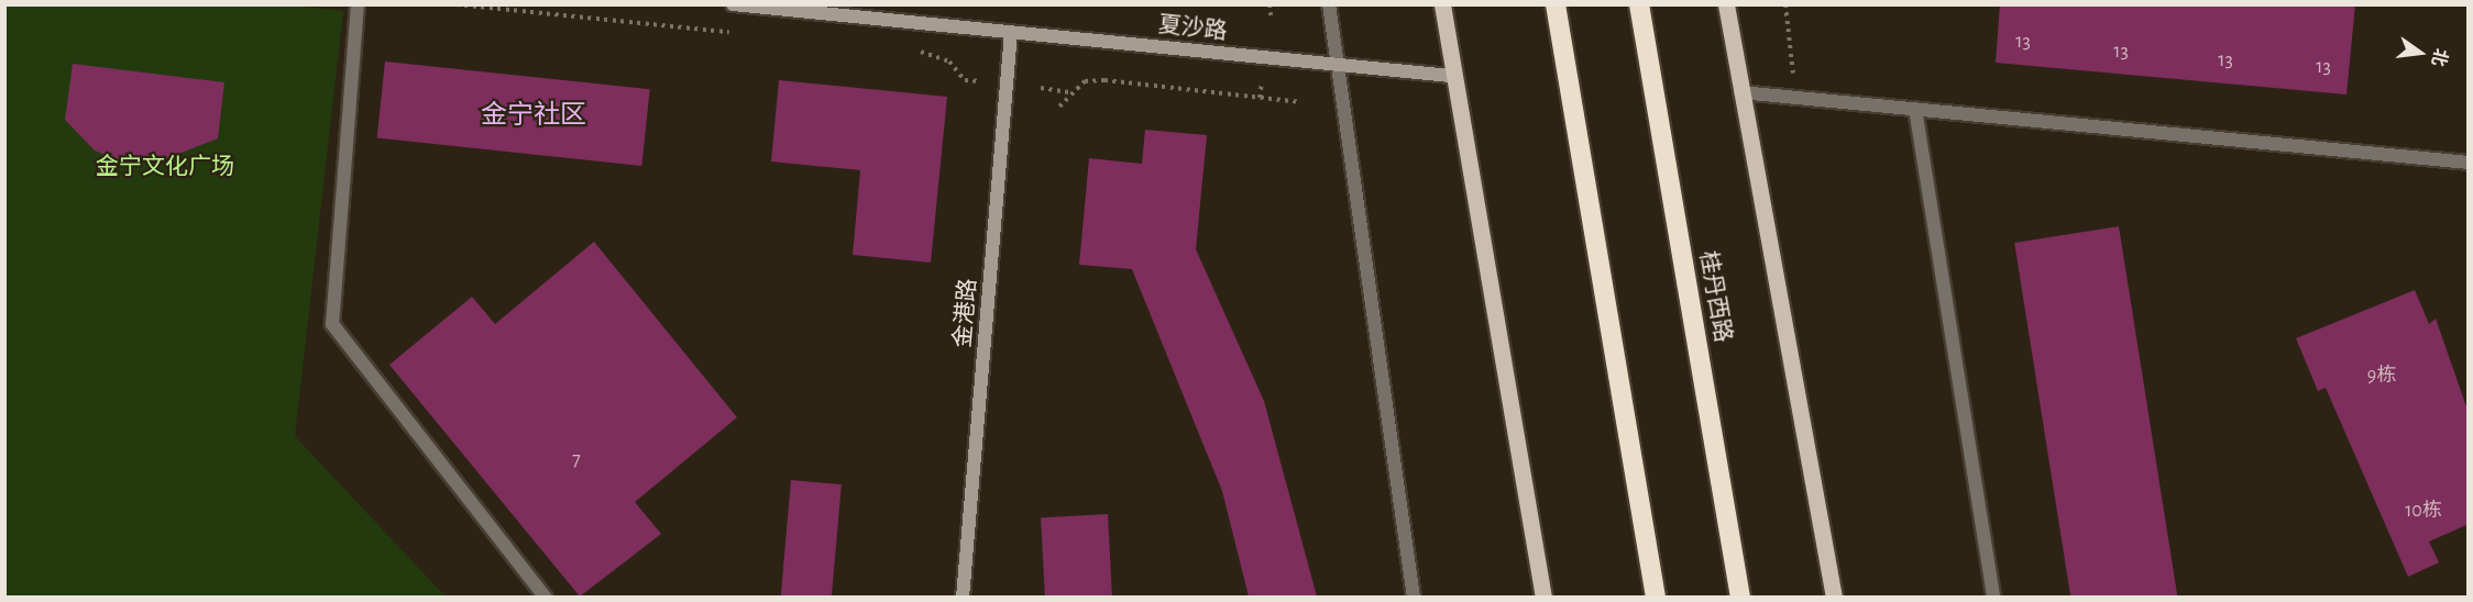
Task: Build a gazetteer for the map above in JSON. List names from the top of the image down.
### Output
{
  "streets": {
    "highway": ["桂丹西路"],
    "street": ["夏沙路", "金港路"]
  },
  "crossings": [
    ["夏沙路", "金港路"]
  ],
  "districts": ["金宁社区"],
  "parks": ["金宁文化广场"],
  "house_numbers": [
    "13",
    "13",
    "13",
    "13",
    "9栋",
    "7",
    "10栋"
  ],
  "north": "right"
}
